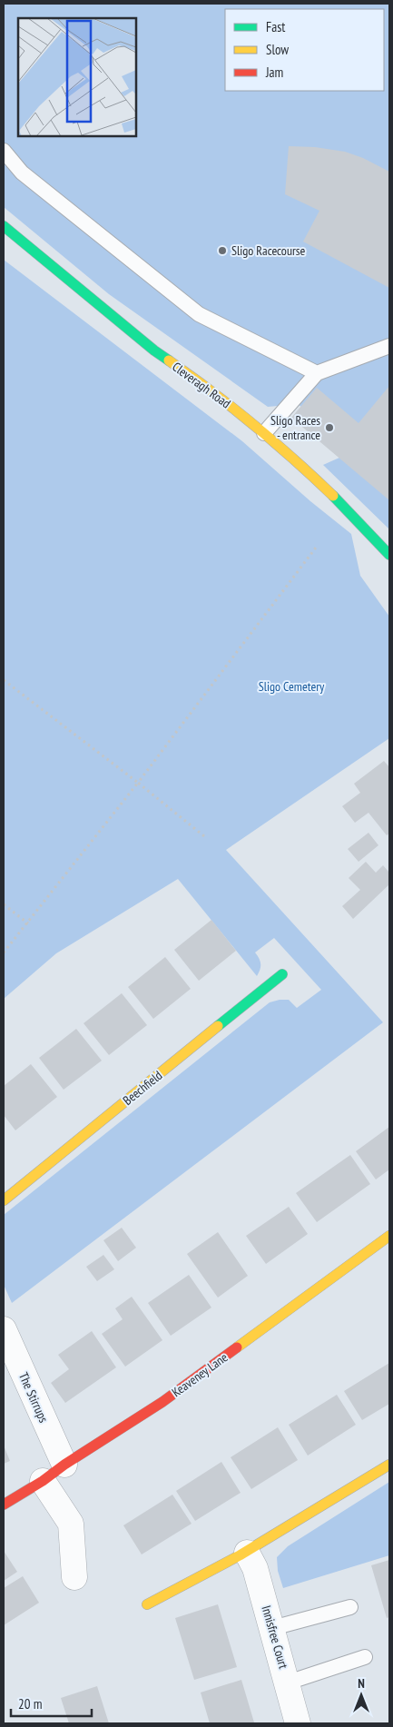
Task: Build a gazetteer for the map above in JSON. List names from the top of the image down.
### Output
{
  "streets": {
    "street": [
      "Cleveragh Road",
      "Beechfield",
      "Keaveney Lane",
      "The Stirrups",
      "Innisfree Court"
    ]
  },
  "crossings": [
    ["Keaveney Lane", "The Stirrups"]
  ],
  "parks": ["Sligo Cemetery"],
  "places": ["Sligo Racecourse", "Sligo Races - entrance"],
  "legend": ["Fast", "Slow", "Jam"],
  "scale_bar": "20 m",
  "north": "top"
}
